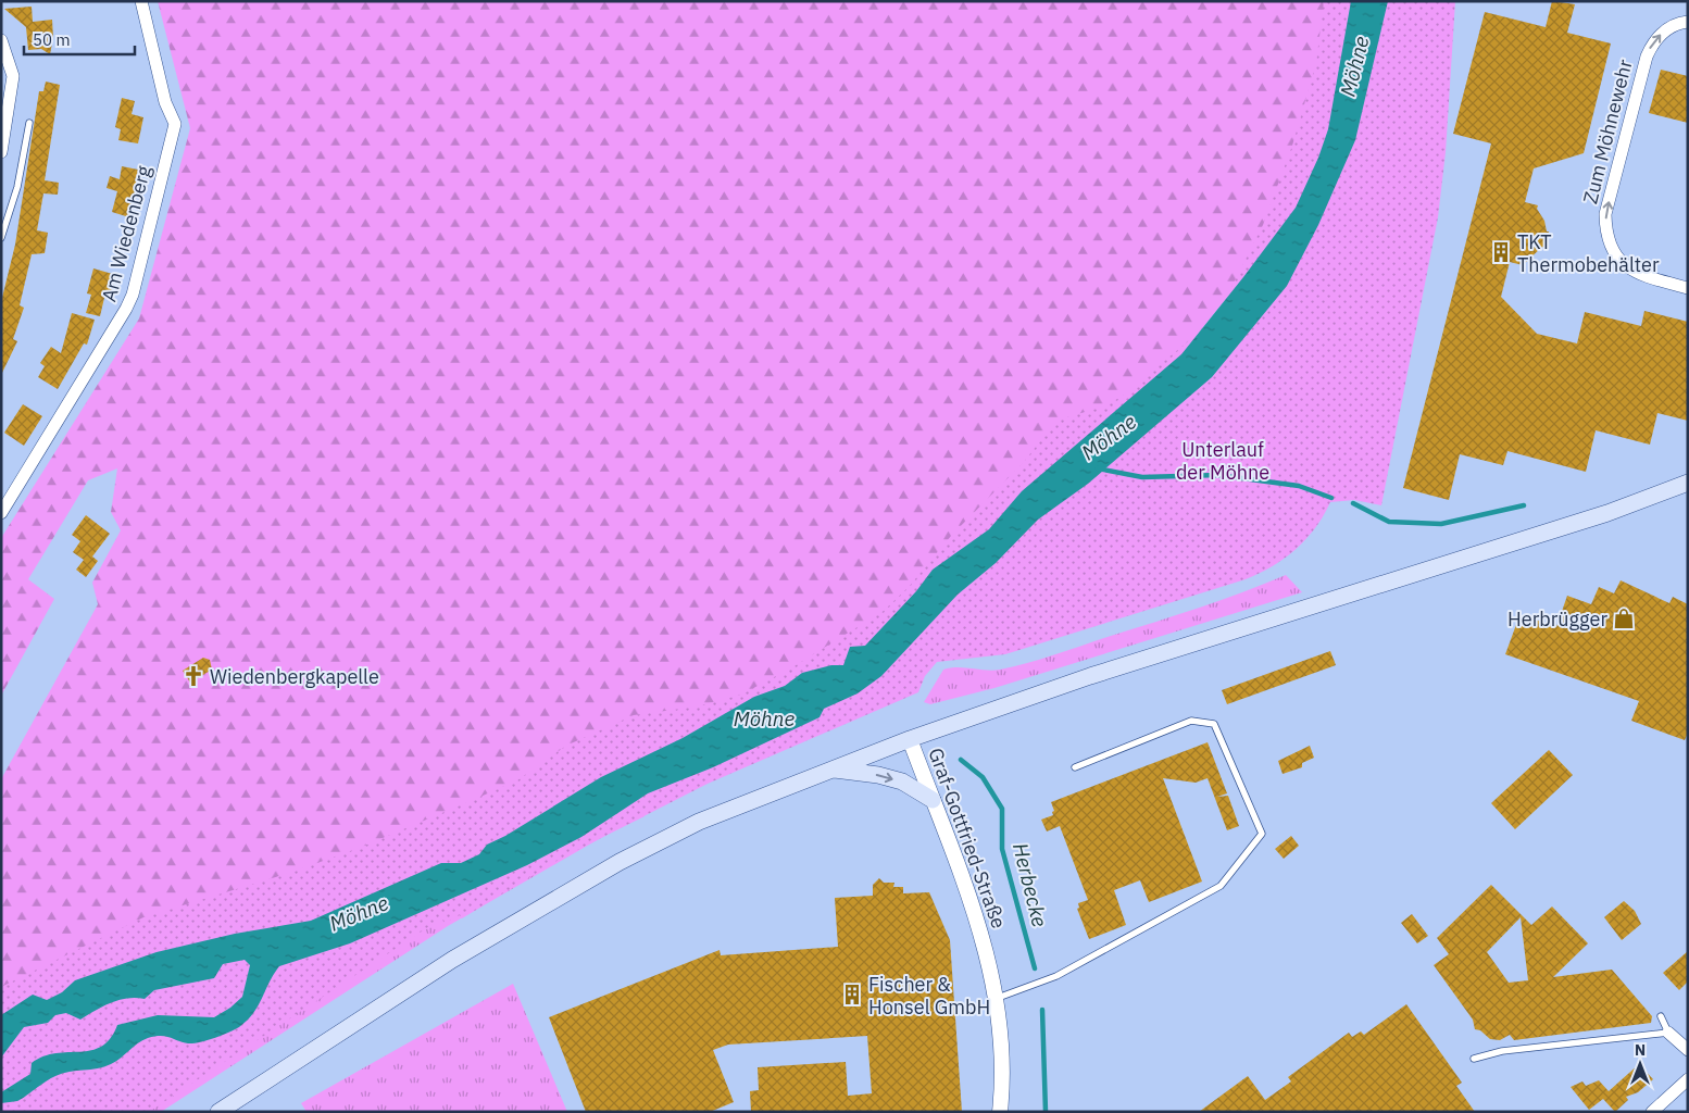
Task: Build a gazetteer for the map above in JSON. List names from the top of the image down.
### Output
{
  "streets": {
    "street": ["Zum Möhnewehr", "Am Wiedenberg", "Graf-Gottfried-Straße"]
  },
  "water": ["Möhne", "Herbecke"],
  "parks": ["Unterlauf der Möhne"],
  "places": {
    "building": ["TKT Thermobehälter", "Fischer & Honsel GmbH"],
    "shop": ["Herbrügger"],
    "church": ["Wiedenbergkapelle"]
  },
  "scale_bar": "50 m",
  "north": "top"
}
